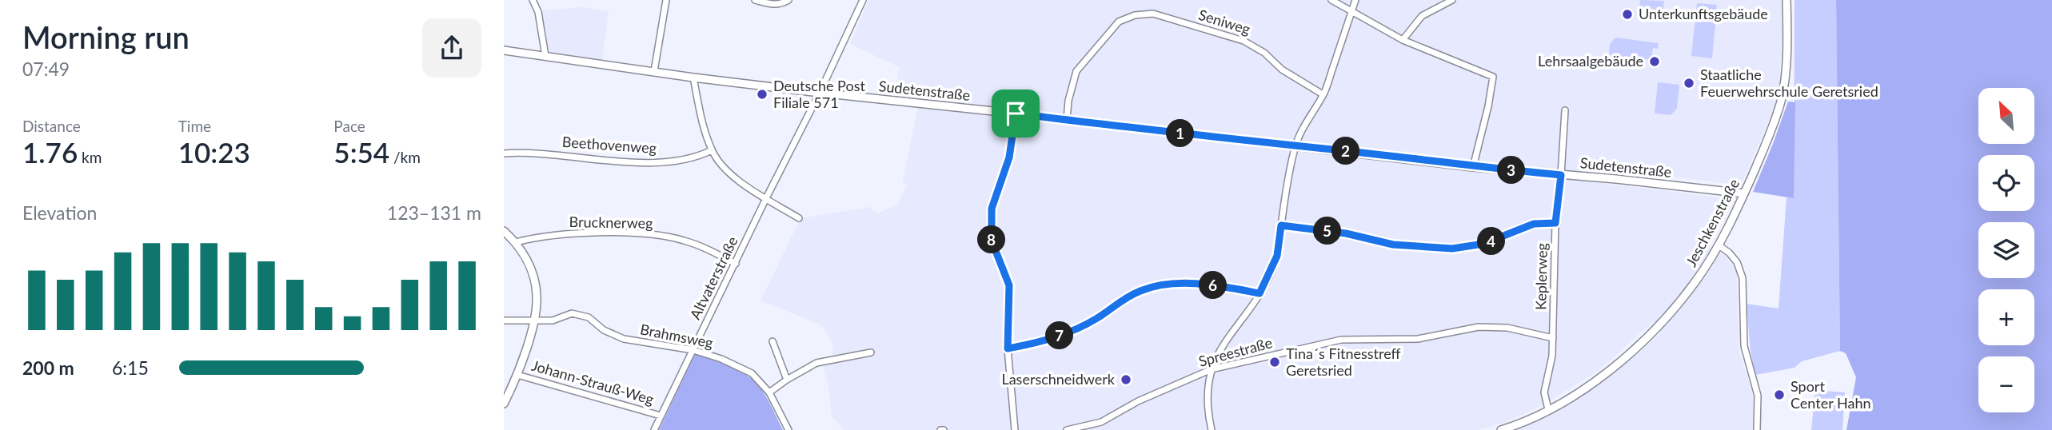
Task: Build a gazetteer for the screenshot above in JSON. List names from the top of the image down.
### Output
{
  "streets": {
    "street": [
      "Seniweg",
      "Sudetenstraße",
      "Beethovenweg",
      "Brucknerweg",
      "Jeschkenstraße",
      "Keplerweg",
      "Altvaterstraße",
      "Brahmsweg",
      "Spreestraße",
      "Johann-Strauß-Weg"
    ]
  },
  "crossings": [
    ["Seniweg", "Sudetenstraße"],
    ["Sudetenstraße", "Jeschkenstraße"],
    ["Sudetenstraße", "Keplerweg"],
    ["Sudetenstraße", "Altvaterstraße"],
    ["Brucknerweg", "Altvaterstraße"],
    ["Jeschkenstraße", "Keplerweg"],
    ["Keplerweg", "Spreestraße"],
    ["Altvaterstraße", "Brahmsweg"],
    ["Altvaterstraße", "Johann-Strauß-Weg"]
  ],
  "places": [
    "Unterkunftsgebäude",
    "Lehrsaalgebäude",
    "Staatliche Feuerwehrschule Geretsried",
    "Deutsche Post Filiale 571",
    "Tina´s Fitnesstreff Geretsried",
    "Laserschneidwerk",
    "Sport Center Hahn"
  ],
  "north": "top left",
  "page": {
    "heading": ["Morning run", "07:49"],
    "map_buttons": ["+", "−"],
    "stats": [
      ["Distance", "1.76 km"],
      ["Time", "10:23"],
      ["Pace", "5:54 /km"]
    ],
    "pins": [
      "1",
      "2",
      "3",
      "5",
      "8",
      "4",
      "6",
      "7"
    ],
    "chart": ["Elevation", "123–131 m"],
    "list": [
      {
        "name": "200 m",
        "note": "6:15"
      }
    ]
  }
}
